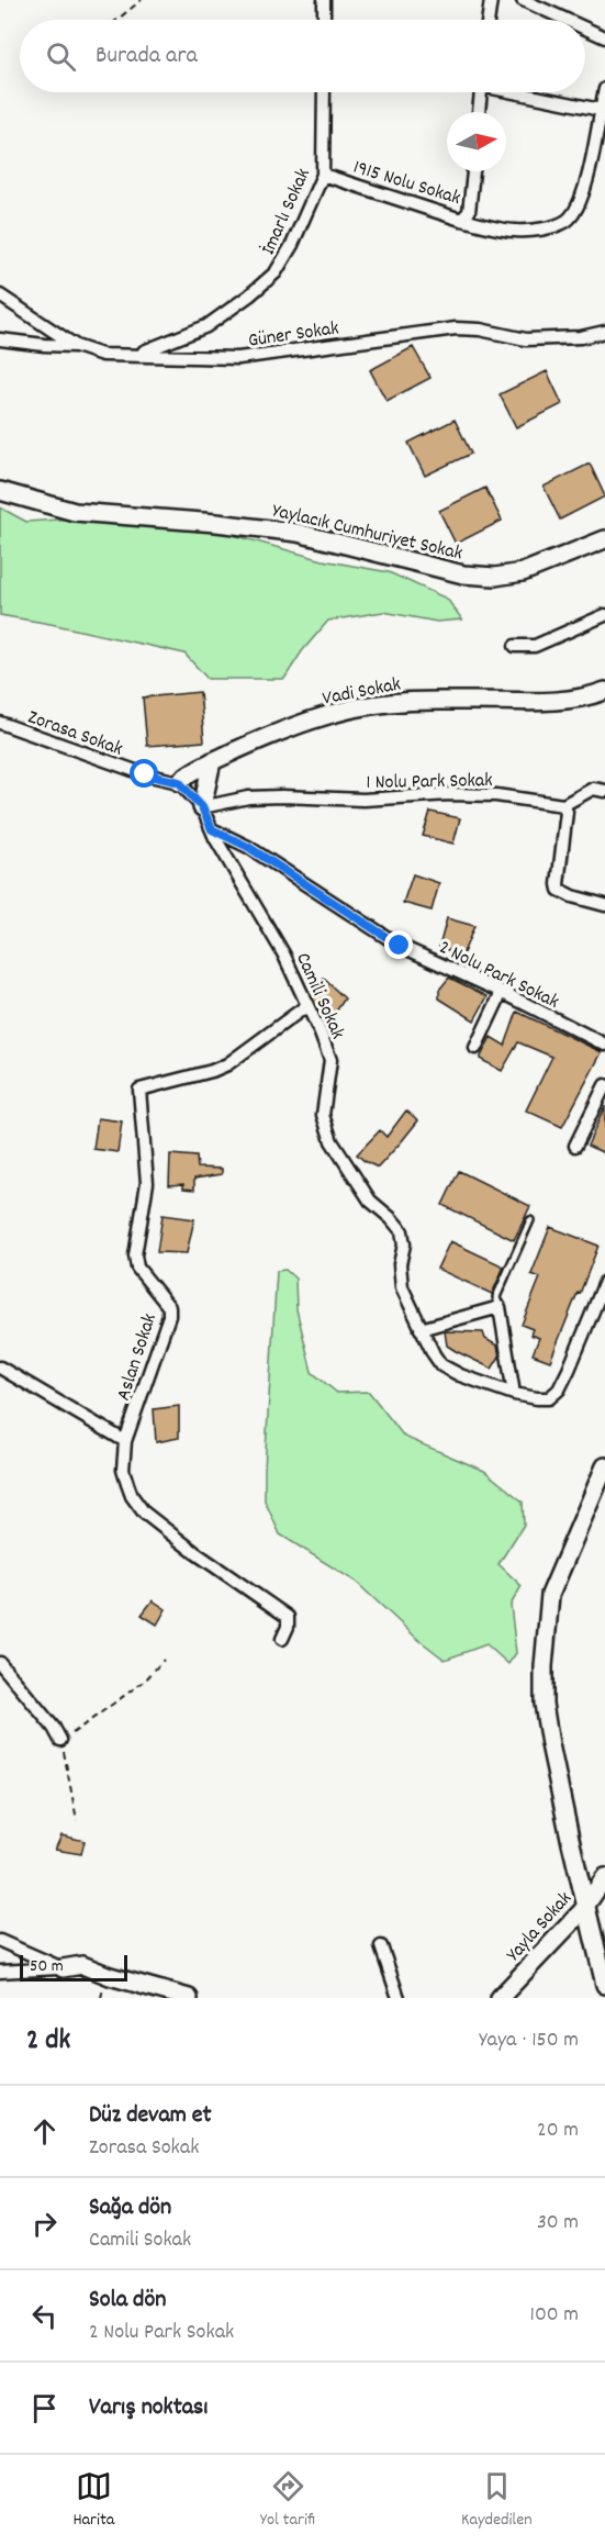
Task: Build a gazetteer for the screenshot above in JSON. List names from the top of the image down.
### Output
{
  "streets": {
    "street": [
      "1915 Nolu Sokak",
      "İmarlı Sokak",
      "Güner Sokak",
      "Yaylacık Cumhuriyet Sokak",
      "Vadi Sokak",
      "Zorasa Sokak",
      "1 Nolu Park Sokak",
      "2 Nolu Park Sokak",
      "Camili Sokak",
      "Aslan Sokak",
      "Yayla Sokak"
    ]
  },
  "crossings": [
    ["1915 Nolu Sokak", "İmarlı Sokak"],
    ["İmarlı Sokak", "Güner Sokak"],
    ["Vadi Sokak", "Zorasa Sokak"],
    ["Vadi Sokak", "Camili Sokak"],
    ["Zorasa Sokak", "Camili Sokak"],
    ["1 Nolu Park Sokak", "Camili Sokak"],
    ["2 Nolu Park Sokak", "Camili Sokak"],
    ["Camili Sokak", "Aslan Sokak"]
  ],
  "scale_bar": "50 m",
  "north": "right",
  "page": {
    "search": "Burada ara",
    "scale": "50 m",
    "heading": ["2 dk", "Yaya · 150 m"],
    "list": [
      ["Düz devam et", "Zorasa Sokak", "20 m"],
      ["Sağa dön", "Camili Sokak", "30 m"],
      ["Sola dön", "2 Nolu Park Sokak", "100 m"],
      "Varış noktası"
    ],
    "nav": ["Harita", "Yol tarifi", "Kaydedilen"]
  }
}
